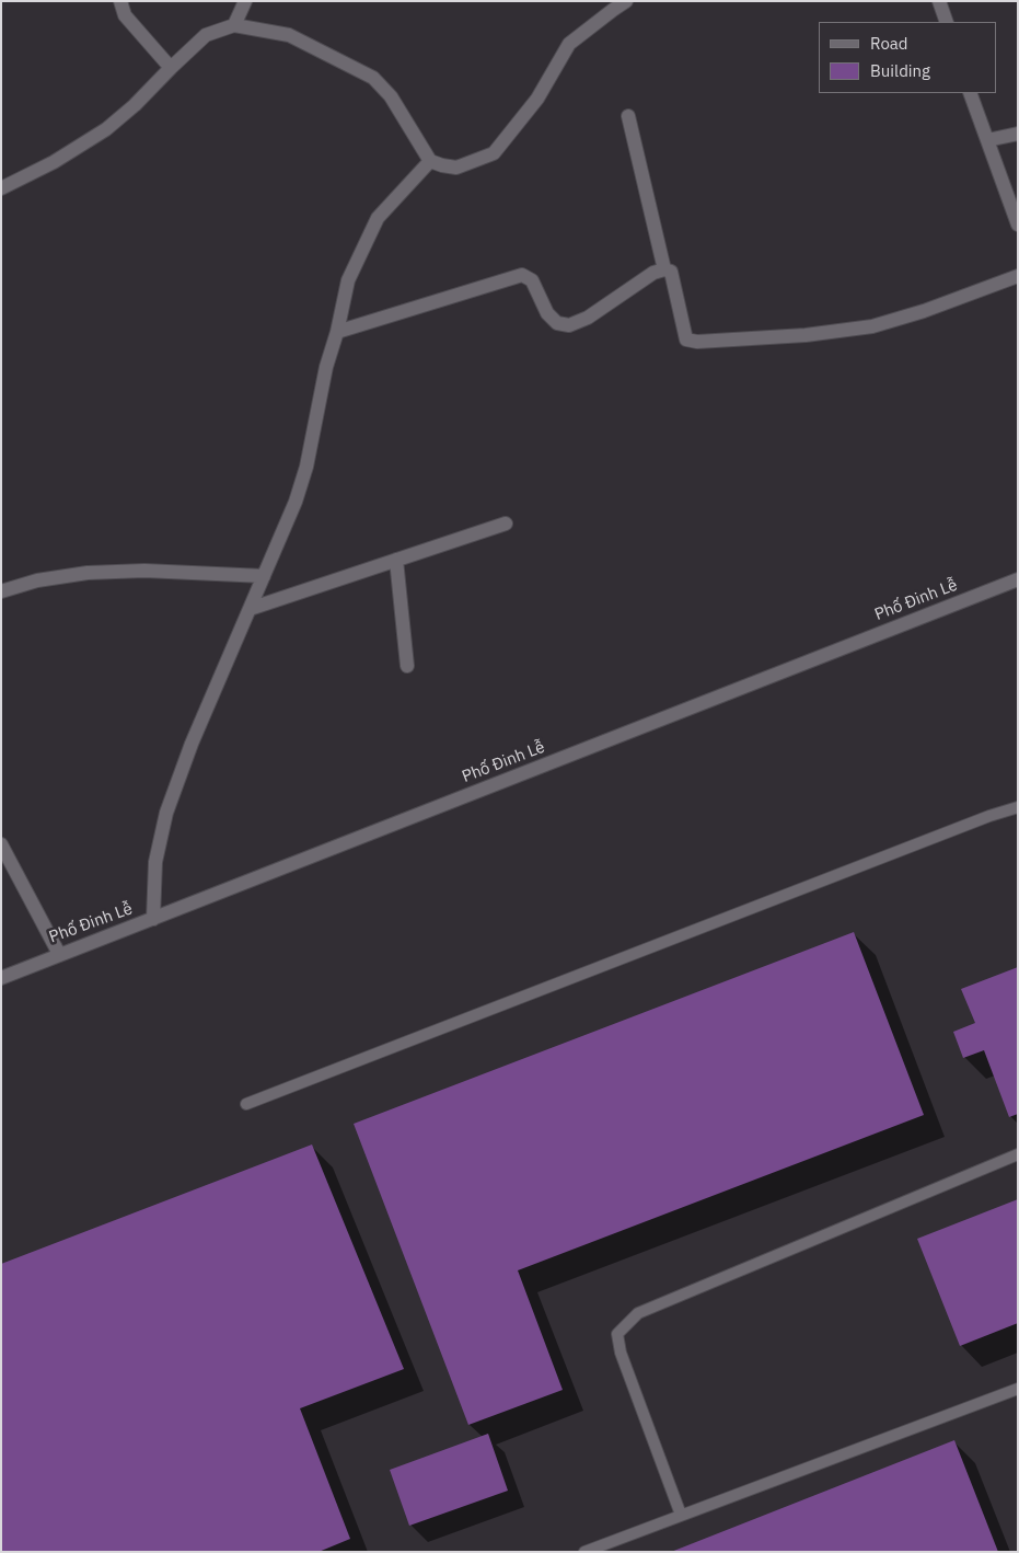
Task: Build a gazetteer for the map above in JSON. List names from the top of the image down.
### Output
{
  "streets": {
    "street": ["Phố Đinh Lễ"]
  },
  "legend": ["Road", "Building"]
}
